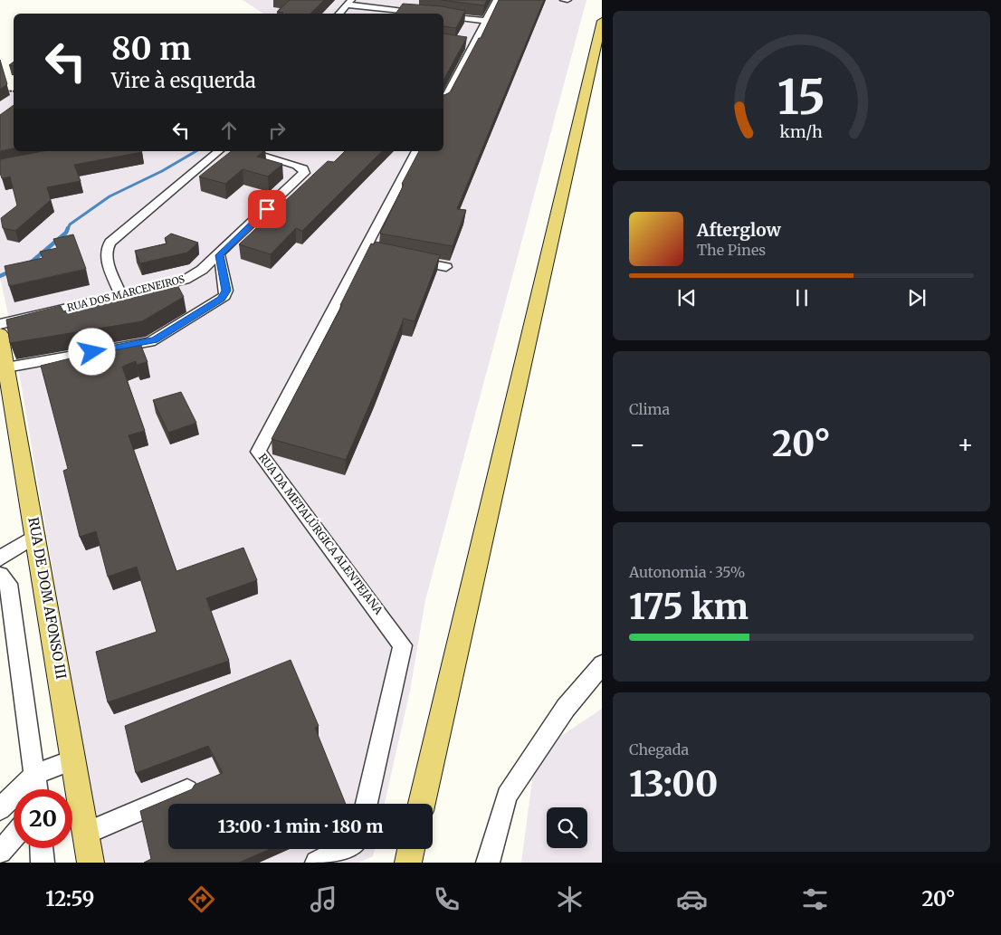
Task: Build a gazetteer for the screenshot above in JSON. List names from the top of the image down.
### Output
{
  "streets": {
    "main road": ["RUA DE DOM AFONSO III"],
    "street": ["RUA DOS MARCENEIROS", "RUA DA METALÚRGICA ALENTEJANA"]
  },
  "page": {
    "turn": ["80 m", "Vire à esquerda"],
    "song": ["Afterglow", "The Pines"],
    "tile": [
      "Clima",
      ["Autonomia · 35%", "175 km"],
      ["Chegada", "13:00"]
    ],
    "heat": ["−", "20°", "+"],
    "limit": "20",
    "trip": "13:00 · 1 min · 180 m",
    "tabs": ["12:59", "20°"],
    "gauge": ["15", "km/h"]
  }
}
